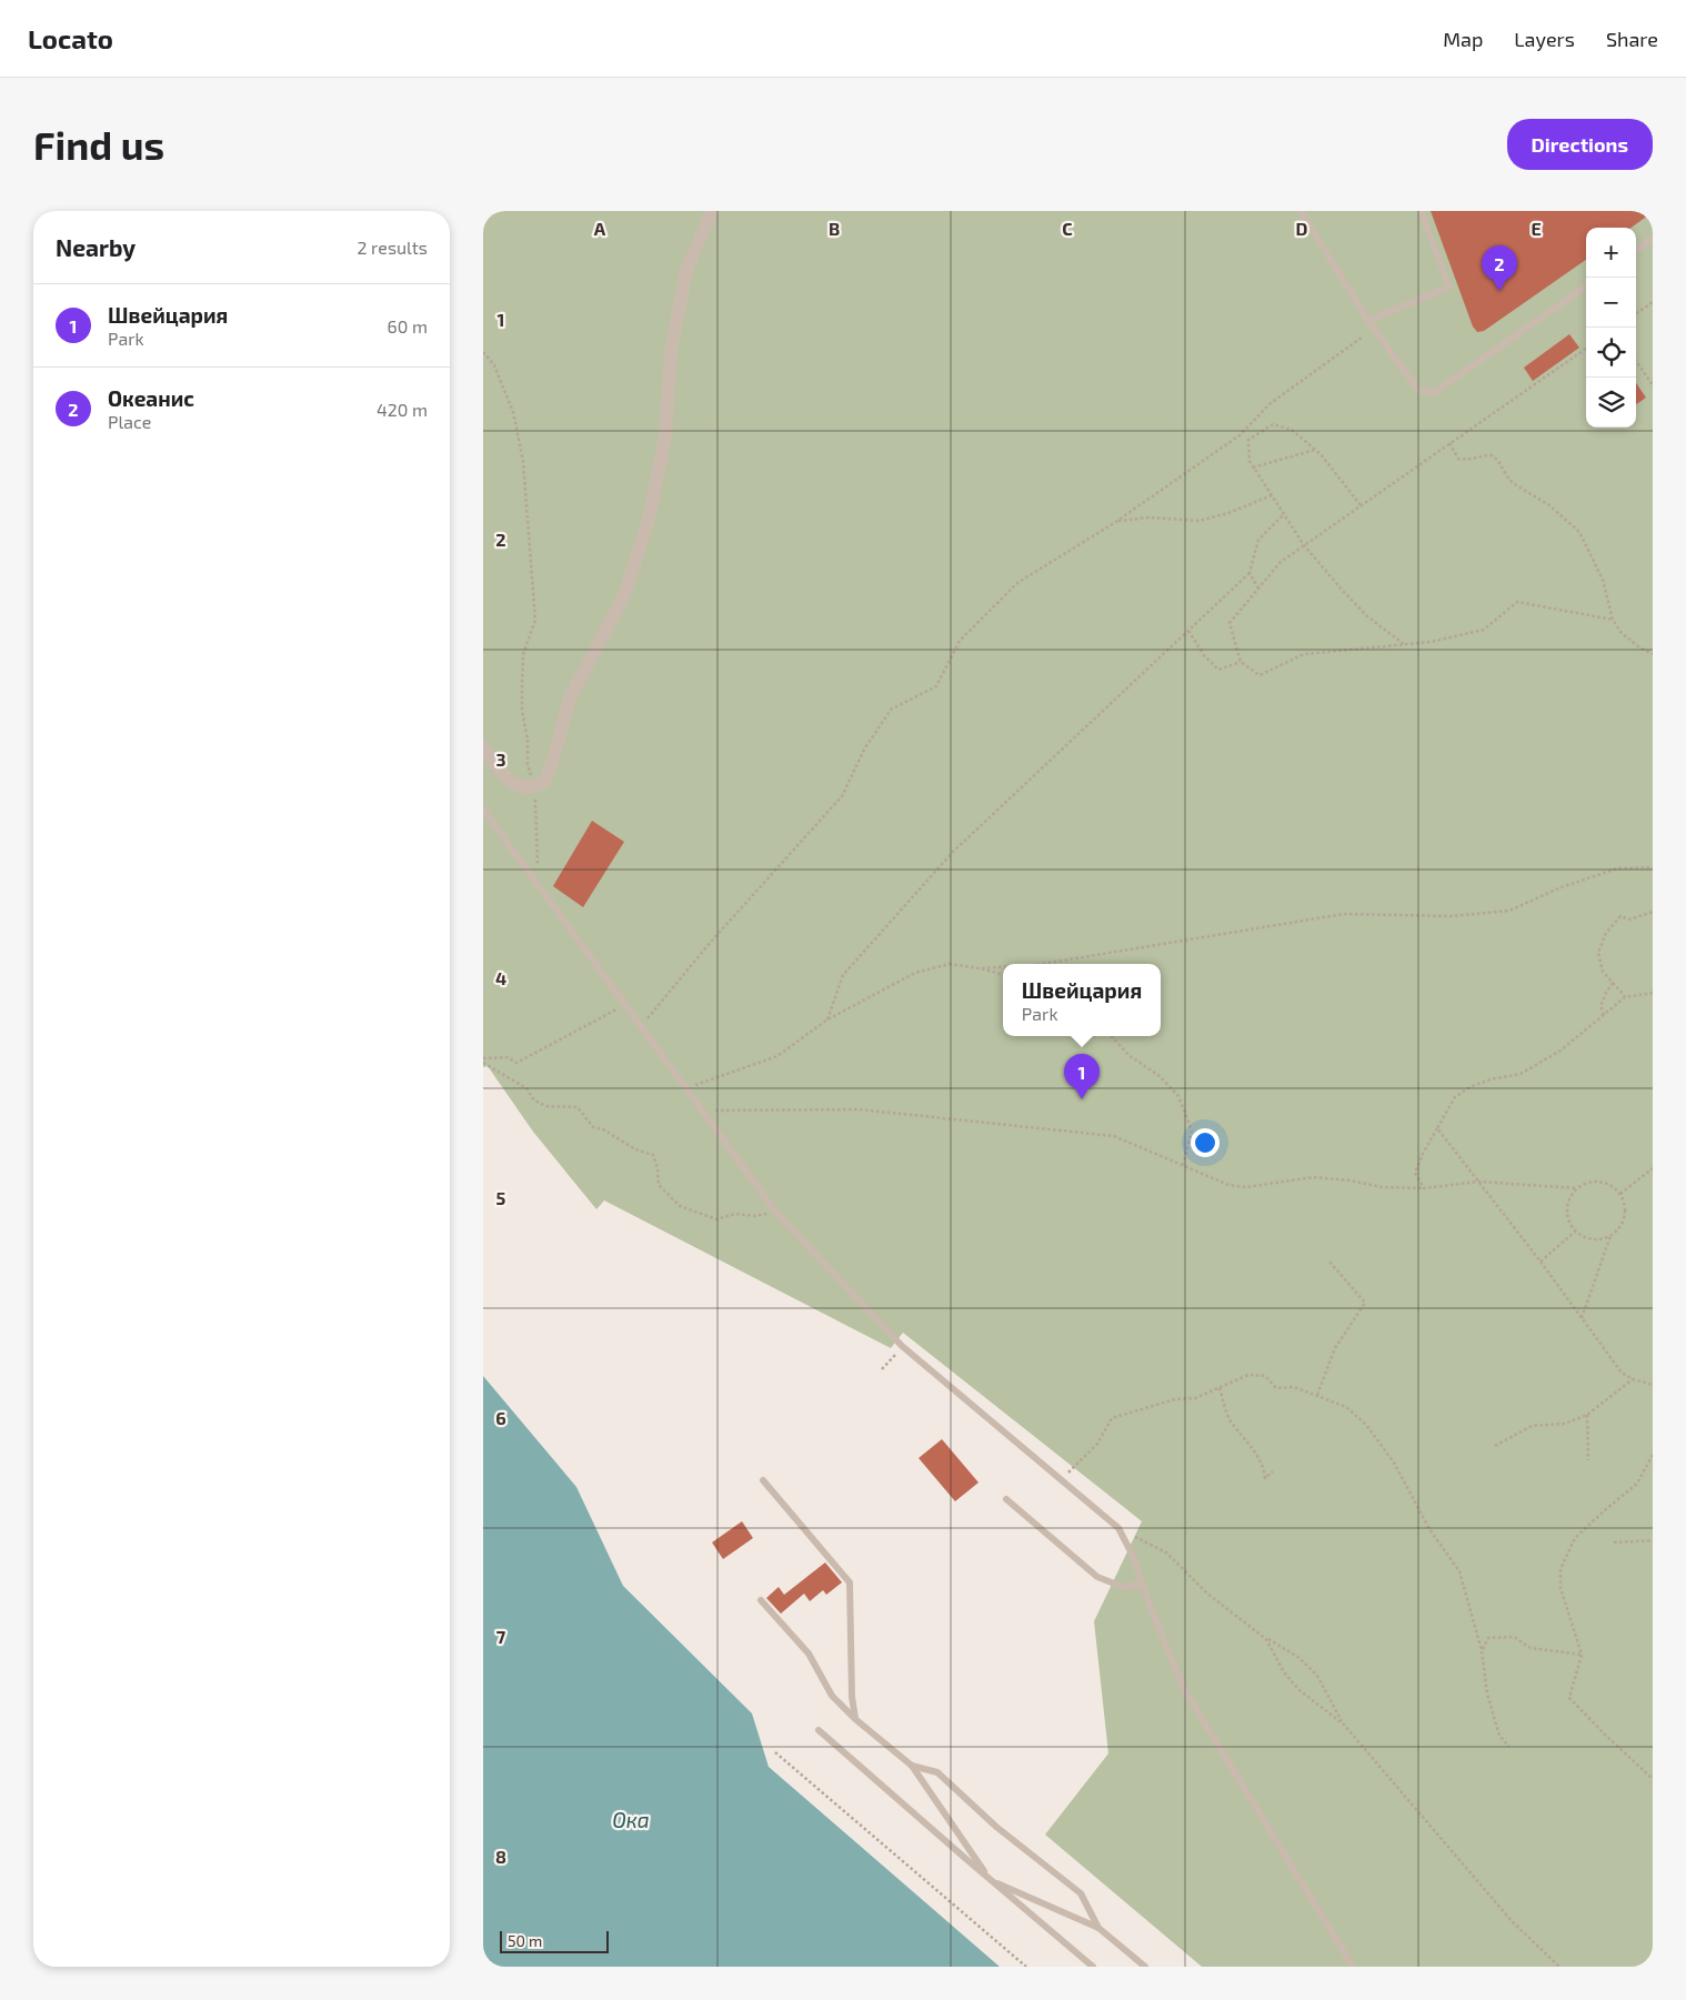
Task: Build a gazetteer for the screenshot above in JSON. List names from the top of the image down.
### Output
{
  "water": ["Ока"],
  "scale_bar": "50 m",
  "page": {
    "header": "Locato",
    "nav": ["Map", "Layers", "Share"],
    "buttons": "Directions",
    "title": "Find us",
    "heading": ["Nearby", "2 results"],
    "map_buttons": ["+", "−"],
    "pins": ["2", "1"],
    "list": [
      {
        "mark": "1",
        "name": "Швейцария",
        "note": "Park",
        "value": "60 m"
      },
      {
        "mark": "2",
        "name": "Океанис",
        "note": "Place",
        "value": "420 m"
      }
    ],
    "popup": ["Швейцария", "Park"],
    "scale": "50 m"
  },
  "grid": {
    "columns": [
      "A",
      "B",
      "C",
      "D",
      "E"
    ],
    "rows": [
      "1",
      "2",
      "3",
      "4",
      "5",
      "6",
      "7",
      "8"
    ]
  }
}
